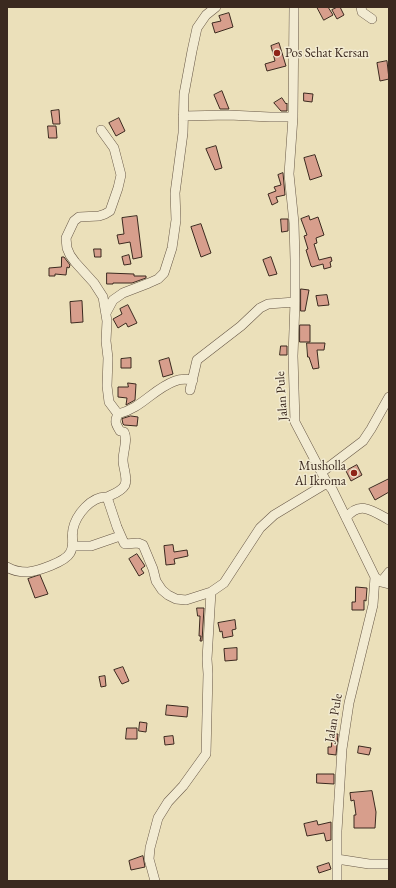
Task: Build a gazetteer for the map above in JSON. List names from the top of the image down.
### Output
{
  "streets": {
    "street": ["Jalan Pule"]
  },
  "places": ["Pos Sehat Kersan", "Musholla Al Ikroma"]
}
